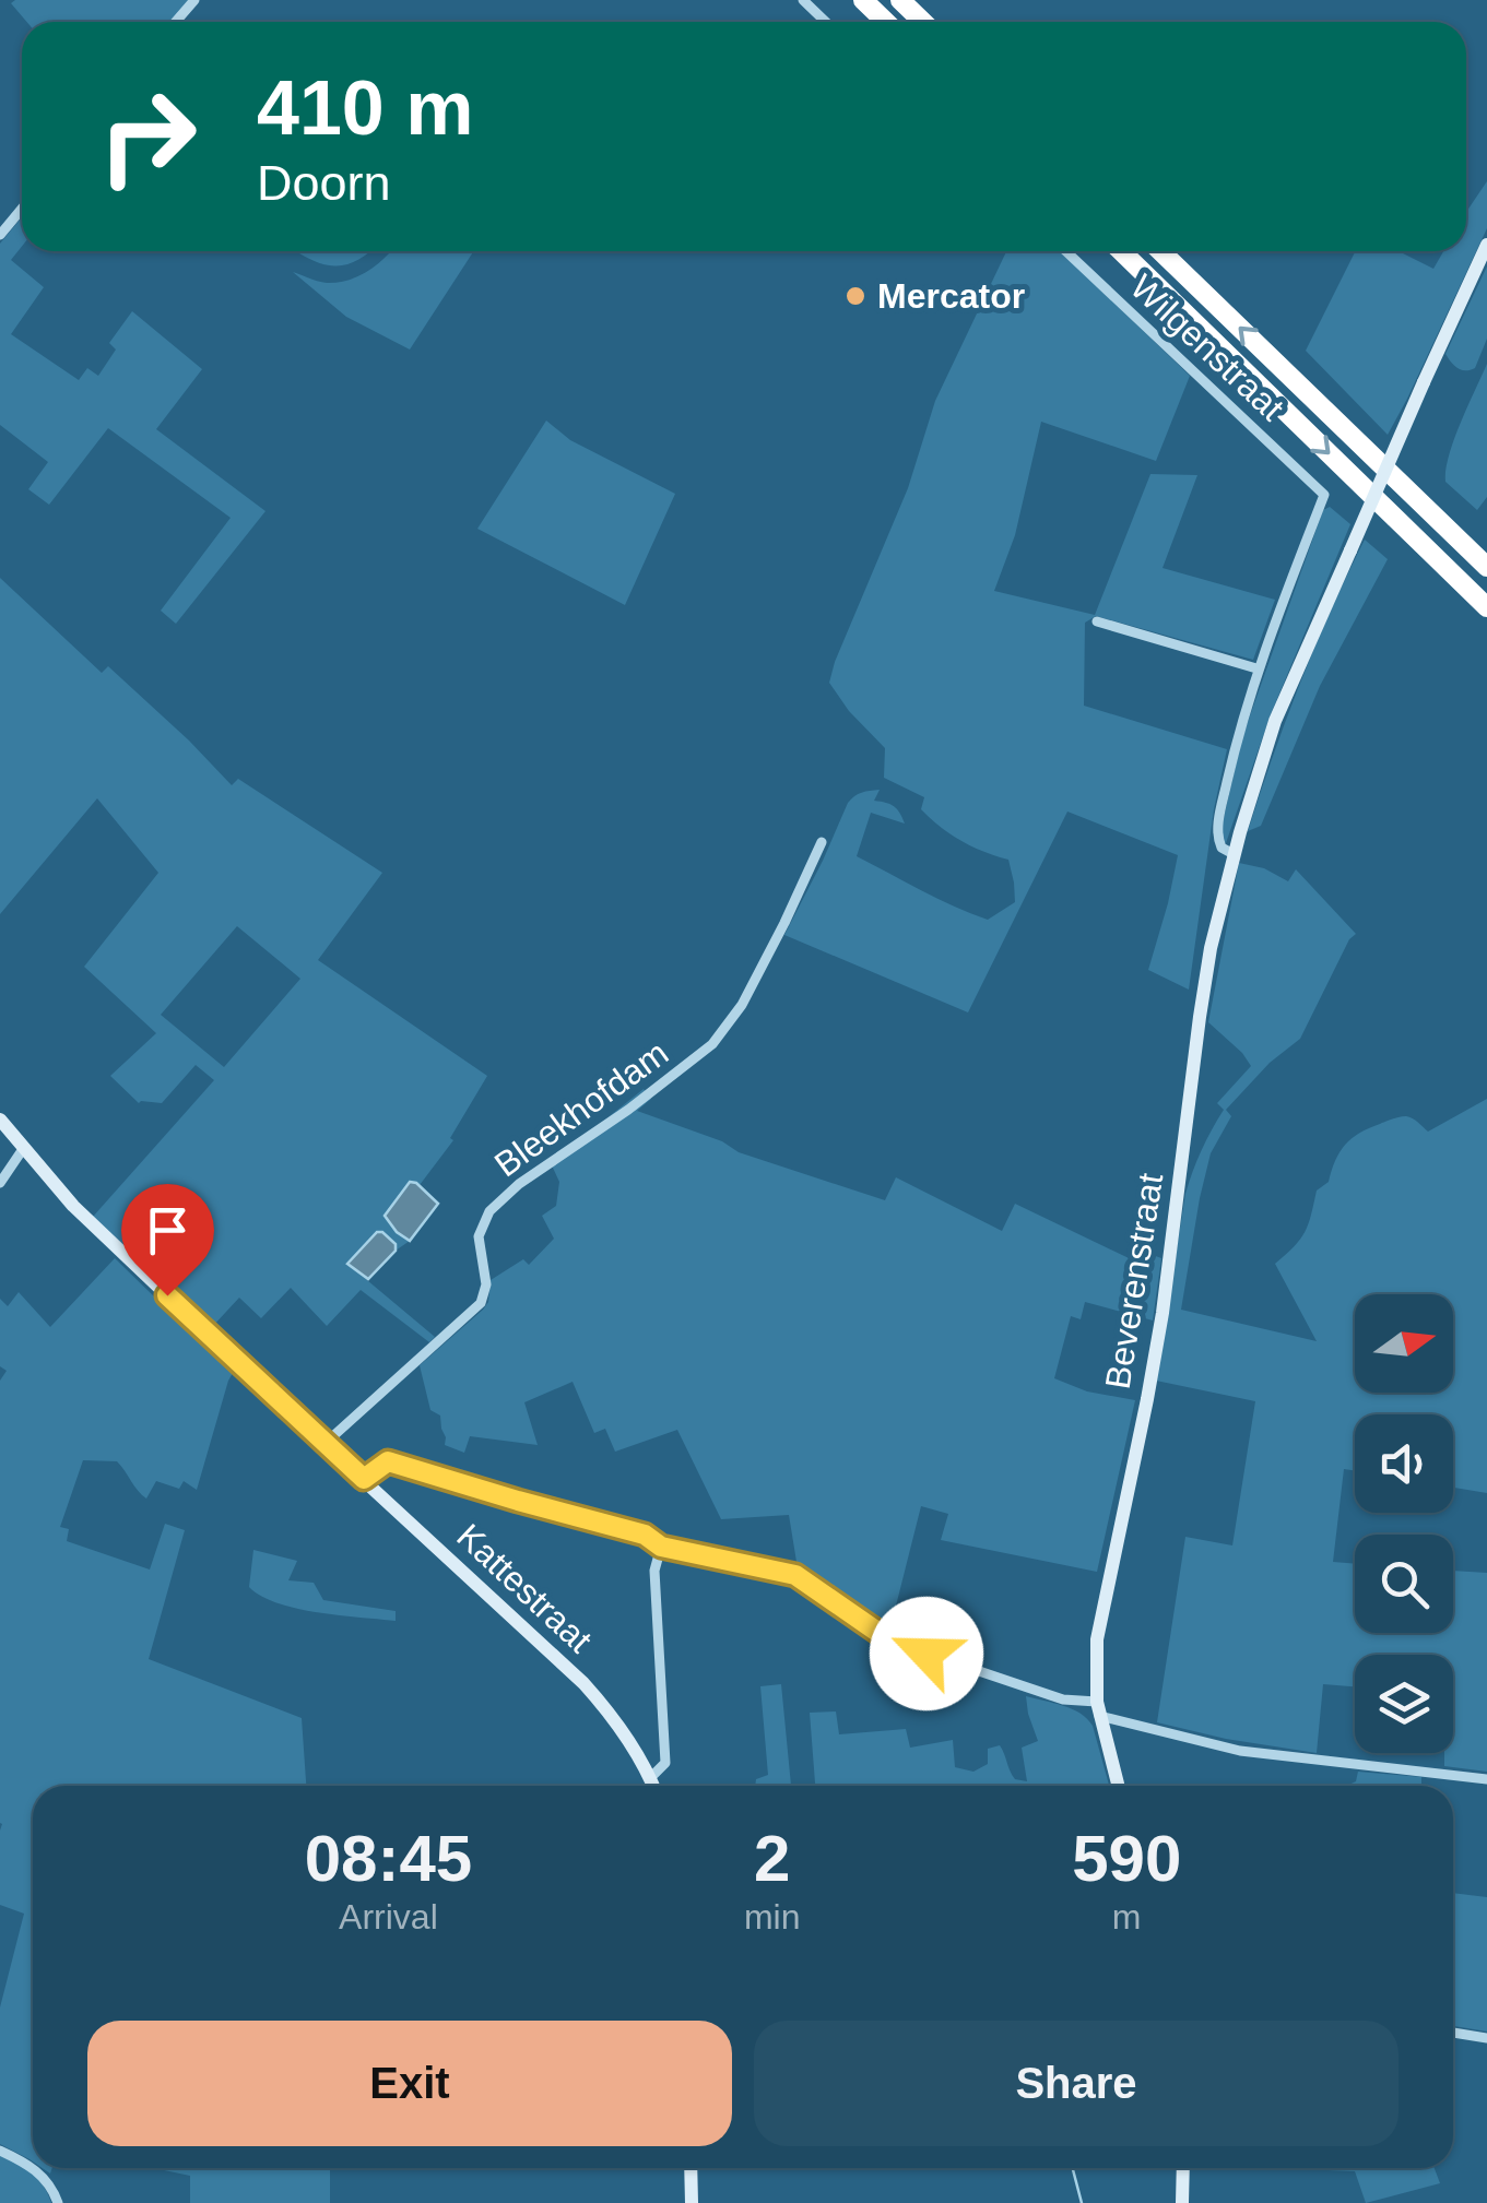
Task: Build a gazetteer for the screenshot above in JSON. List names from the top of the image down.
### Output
{
  "streets": {
    "street": [
      "Wilgenstraat",
      "Bleekhofdam",
      "Beverenstraat",
      "Kattestraat"
    ]
  },
  "crossings": [
    ["Wilgenstraat", "Beverenstraat"],
    ["Bleekhofdam", "Kattestraat"]
  ],
  "places": ["Mercator"],
  "north": "right",
  "page": {
    "turn": ["410 m", "Doorn"],
    "eta": [
      "08:45",
      "Arrival",
      "2",
      "min",
      "590",
      "m"
    ],
    "buttons": ["Exit", "Share"]
  }
}
